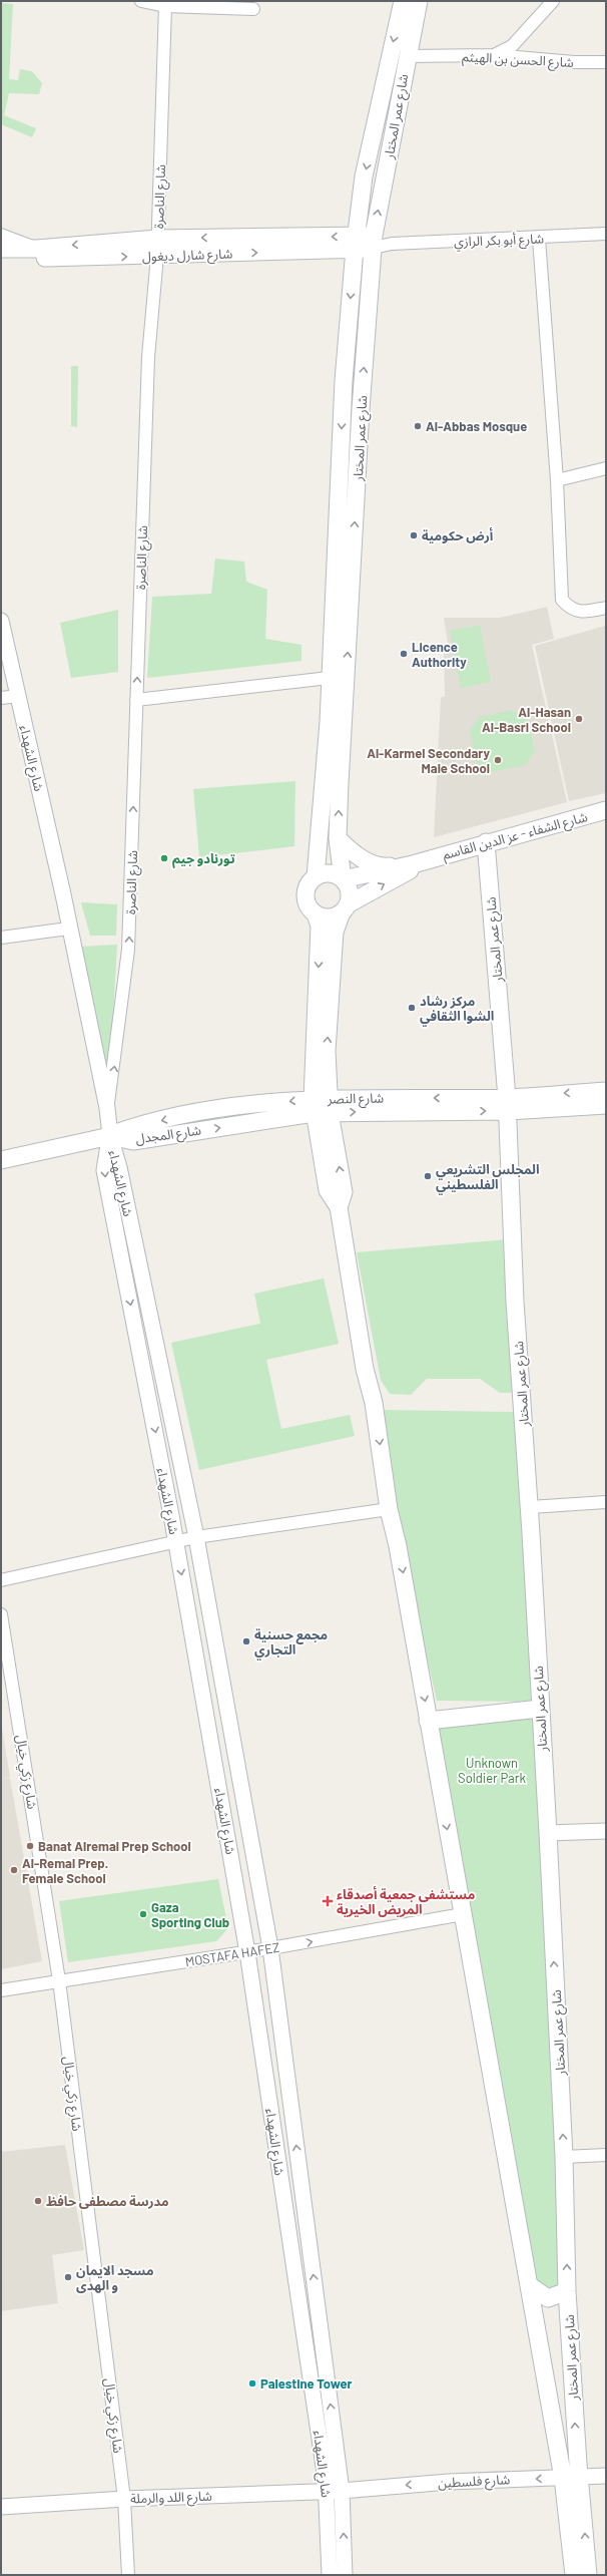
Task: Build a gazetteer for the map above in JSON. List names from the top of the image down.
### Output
{
  "streets": {
    "main road": [
      "شارع عمر المختار",
      "شارع شارل ديغول",
      "شارع الشفاء - عز الدين القاسم",
      "شارع النصر",
      "شارع المجدل"
    ],
    "street": [
      "شارع الحسن بن الهيثم",
      "شارع الناصرة",
      "شارع أبو بكر الرازي",
      "شارع الشهداء",
      "شارع زكي خيال",
      "MOSTAFA HAFEZ",
      "شارع فلسطين",
      "شارع اللد والرملة"
    ]
  },
  "crossings": [
    ["شارع الحسن بن الهيثم", "شارع عمر المختار"],
    ["شارع عمر المختار", "شارع أبو بكر الرازي"],
    ["شارع عمر المختار", "شارع شارل ديغول"],
    ["شارع عمر المختار", "شارع الشفاء - عز الدين القاسم"],
    ["شارع عمر المختار", "شارع النصر"],
    ["شارع عمر المختار", "شارع المجدل"],
    ["شارع عمر المختار", "MOSTAFA HAFEZ"],
    ["شارع عمر المختار", "شارع فلسطين"],
    ["شارع الناصرة", "شارع شارل ديغول"],
    ["شارع أبو بكر الرازي", "شارع شارل ديغول"],
    ["شارع الشهداء", "شارع المجدل"],
    ["شارع الشهداء", "MOSTAFA HAFEZ"],
    ["شارع الشهداء", "شارع فلسطين"],
    ["شارع الشهداء", "شارع اللد والرملة"],
    ["شارع النصر", "شارع المجدل"],
    ["شارع زكي خيال", "MOSTAFA HAFEZ"],
    ["شارع زكي خيال", "شارع اللد والرملة"],
    ["شارع فلسطين", "شارع اللد والرملة"]
  ],
  "one_way": ["شارع الناصرة", "MOSTAFA HAFEZ", "شارع فلسطين"],
  "parks": ["Unknown Soldier Park"],
  "places": {
    "other": [
      "Al-Abbas Mosque",
      "أرض حكومية",
      "Licence Authority",
      "Al-Hasan Al-Basri School",
      "Al-Karmel Secondary Male School",
      "تورنادو جيم",
      "مركز رشاد الشوا الثقافي",
      "المجلس التشريعي الفلسطيني",
      "مجمع حسنية التجاري",
      "Banat Alremal Prep School",
      "Al-Remal Prep. Female School",
      "Gaza Sporting Club",
      "مدرسة مصطفى حافظ",
      "مسجد الايمان و الهدى",
      "Palestine Tower"
    ],
    "health": ["مستشفى جمعية أصدقاء المريض الخيرية"]
  }
}
